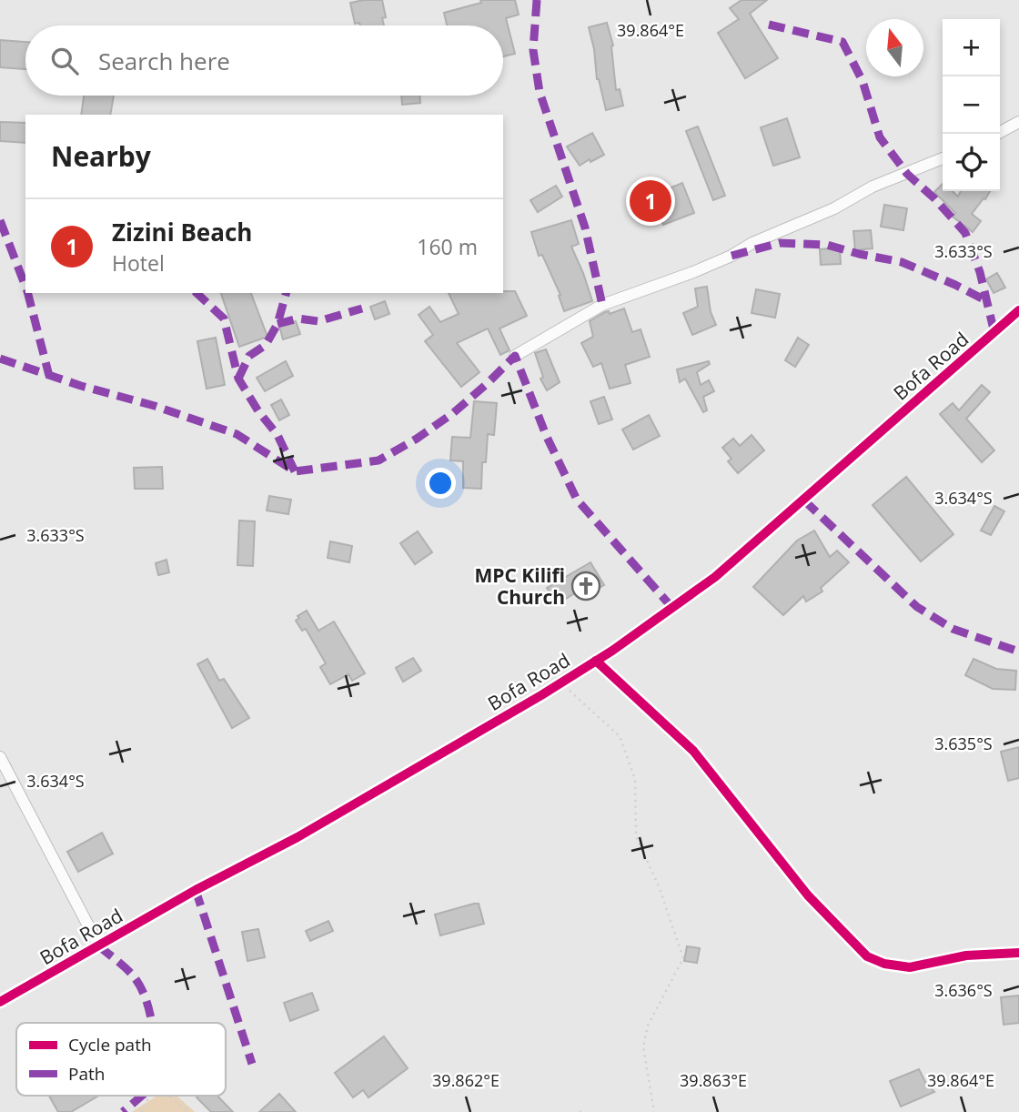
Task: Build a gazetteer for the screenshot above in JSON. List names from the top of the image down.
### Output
{
  "streets": {
    "street": ["Bofa Road"]
  },
  "places": {
    "church": ["MPC Kilifi Church"]
  },
  "legend": ["Cycle path", "Path"],
  "north": "top",
  "page": {
    "map_buttons": ["+", "−"],
    "search": "Search here",
    "heading": "Nearby",
    "pins": "1",
    "list": [
      {
        "mark": "1",
        "name": "Zizini Beach",
        "note": "Hotel",
        "value": "160 m"
      }
    ]
  },
  "coordinates": [
    "39.864°E",
    "3.633°S",
    "3.634°S",
    "3.635°S",
    "3.636°S",
    "39.862°E",
    "39.863°E"
  ]
}
